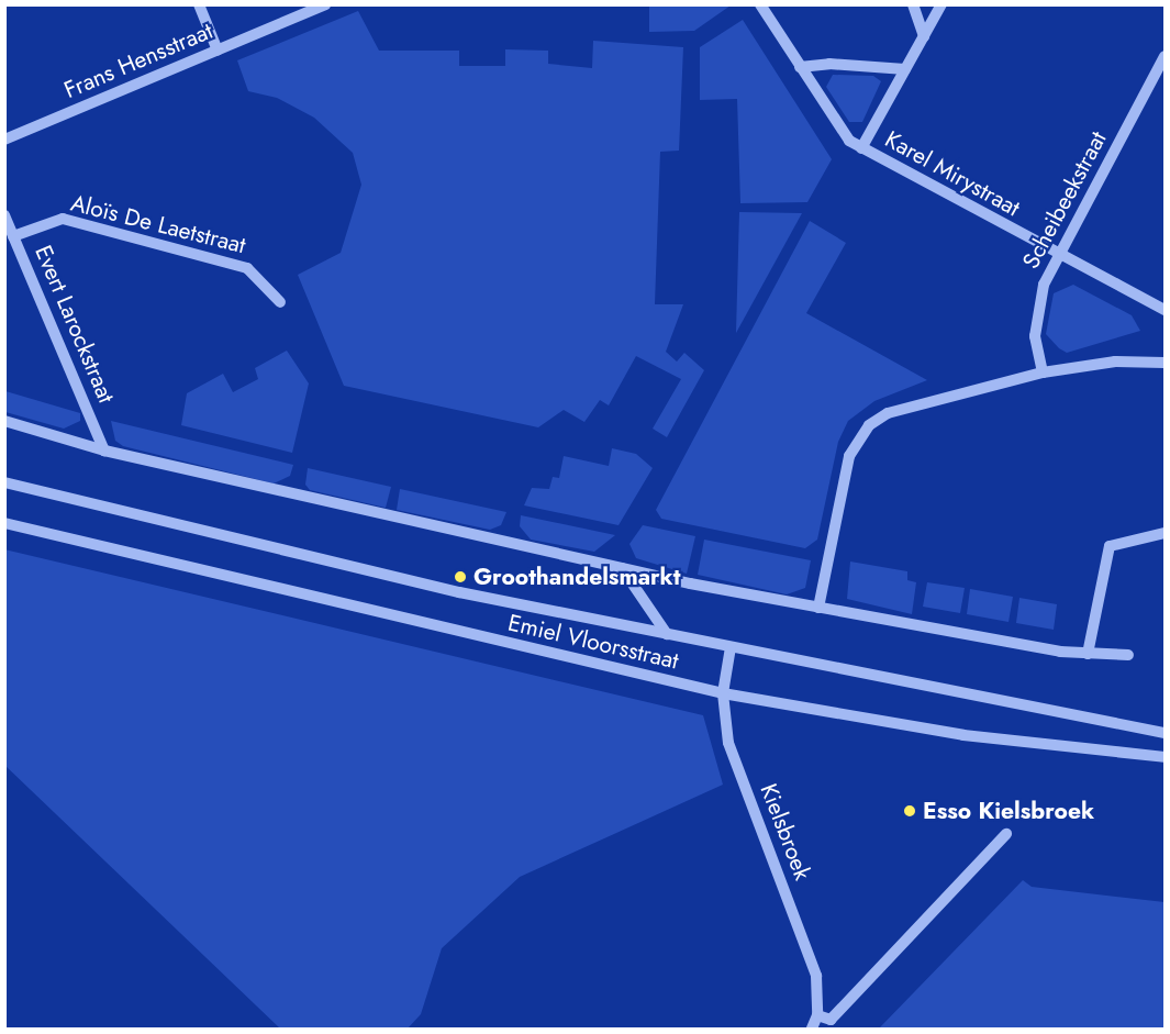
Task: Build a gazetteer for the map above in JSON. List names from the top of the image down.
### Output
{
  "streets": {
    "street": [
      "Frans Hensstraat",
      "Karel Mirystraat",
      "Scheibeekstraat",
      "Aloïs De Laetstraat",
      "Evert Larockstraat",
      "Emiel Vloorsstraat",
      "Kielsbroek"
    ]
  },
  "crossings": [
    ["Karel Mirystraat", "Scheibeekstraat"],
    ["Aloïs De Laetstraat", "Evert Larockstraat"],
    ["Emiel Vloorsstraat", "Kielsbroek"]
  ],
  "places": ["Groothandelsmarkt", "Esso Kielsbroek"]
}
